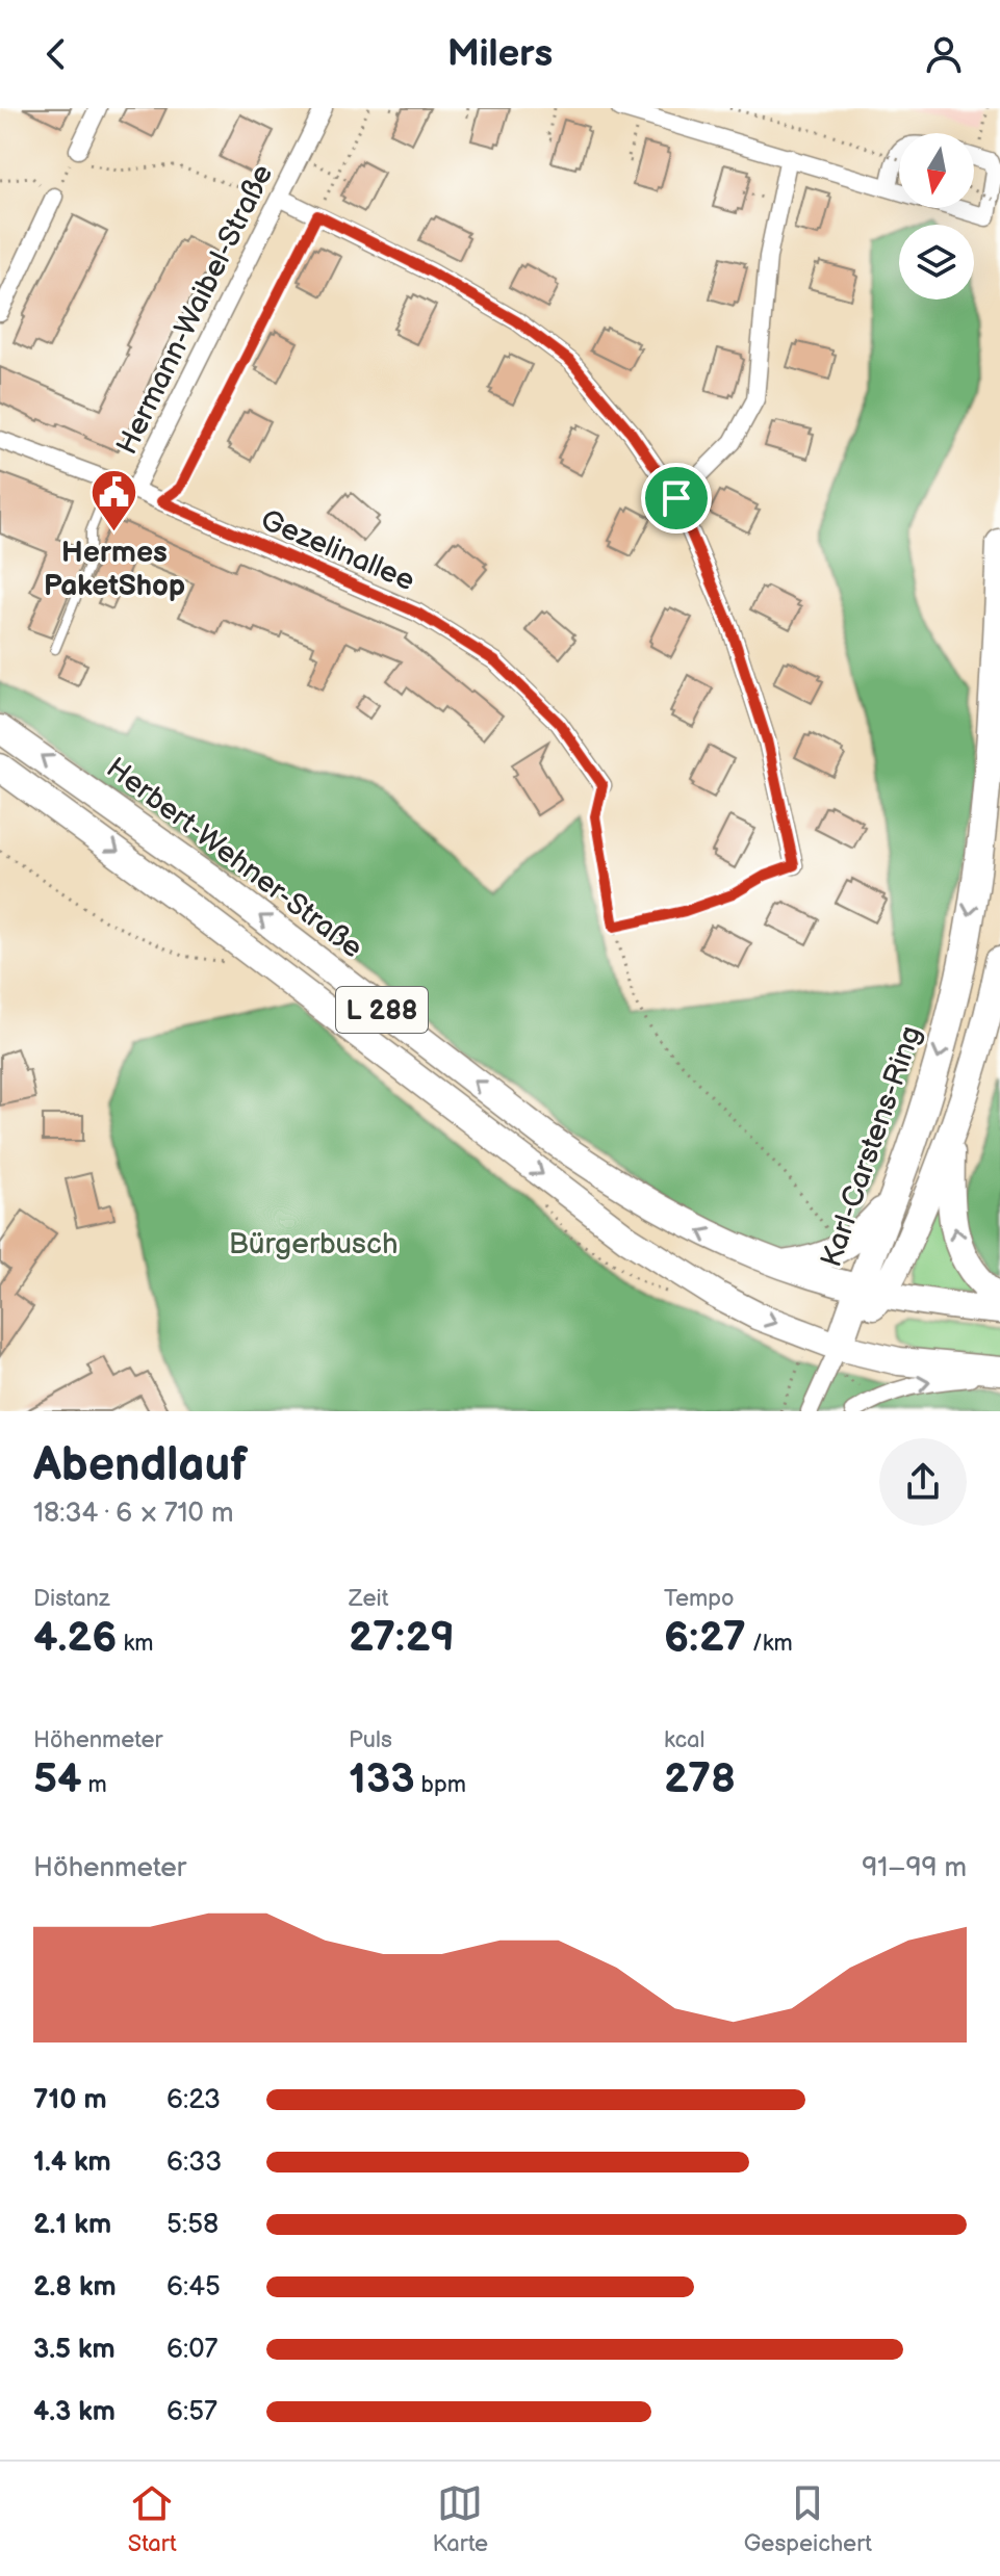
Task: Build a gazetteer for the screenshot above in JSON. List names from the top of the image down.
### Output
{
  "streets": {
    "main road": ["Herbert-Wehner-Straße", "L 288", "Karl-Carstens-Ring"],
    "street": ["Hermann-Waibel-Straße", "Gezelinallee"]
  },
  "crossings": [
    ["Hermann-Waibel-Straße", "Gezelinallee"],
    ["Herbert-Wehner-Straße", "L 288"],
    ["Herbert-Wehner-Straße", "Karl-Carstens-Ring"],
    ["L 288", "Karl-Carstens-Ring"]
  ],
  "parks": ["Bürgerbusch"],
  "places": {
    "public building": ["Hermes PaketShop"]
  },
  "north": "bottom",
  "page": {
    "header": "Milers",
    "heading": ["Abendlauf", "18:34 · 6 × 710 m"],
    "stats": [
      ["Distanz", "4.26 km"],
      ["Zeit", "27:29"],
      ["Tempo", "6:27 /km"],
      ["Höhenmeter", "54 m"],
      ["Puls", "133 bpm"],
      ["kcal", "278"]
    ],
    "chart": ["Höhenmeter", "91–99 m"],
    "list": [
      {
        "name": "710 m",
        "note": "6:23"
      },
      {
        "name": "1.4 km",
        "note": "6:33"
      },
      {
        "name": "2.1 km",
        "note": "5:58"
      },
      {
        "name": "2.8 km",
        "note": "6:45"
      },
      {
        "name": "3.5 km",
        "note": "6:07"
      },
      {
        "name": "4.3 km",
        "note": "6:57"
      }
    ],
    "tabs": ["Start", "Karte", "Gespeichert"]
  }
}
